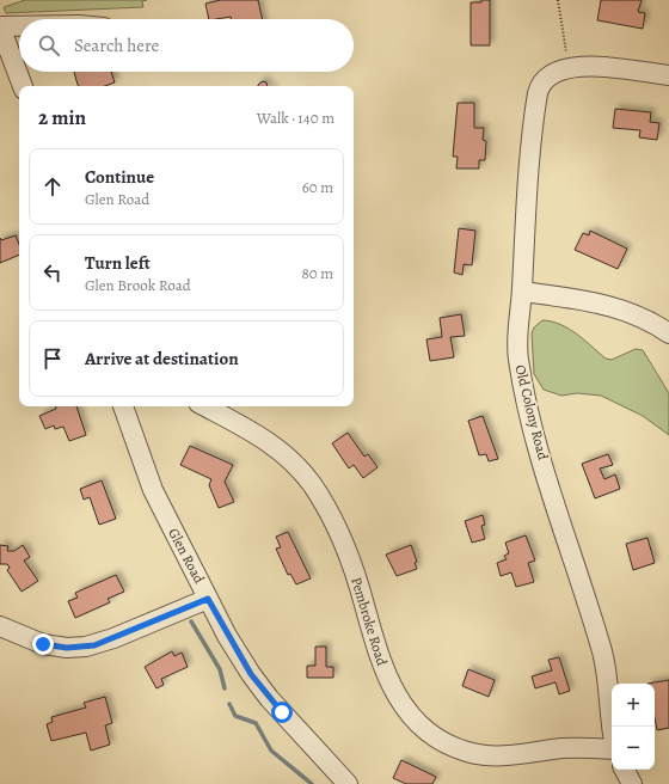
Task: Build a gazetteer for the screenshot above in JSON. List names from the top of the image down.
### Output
{
  "streets": {
    "street": ["Old Colony Road", "Glen Road", "Pembroke Road"]
  },
  "page": {
    "search": "Search here",
    "heading": ["2 min", "Walk · 140 m"],
    "list": [
      ["Continue", "Glen Road", "60 m"],
      ["Turn left", "Glen Brook Road", "80 m"],
      "Arrive at destination"
    ],
    "map_buttons": ["+", "−"]
  }
}
